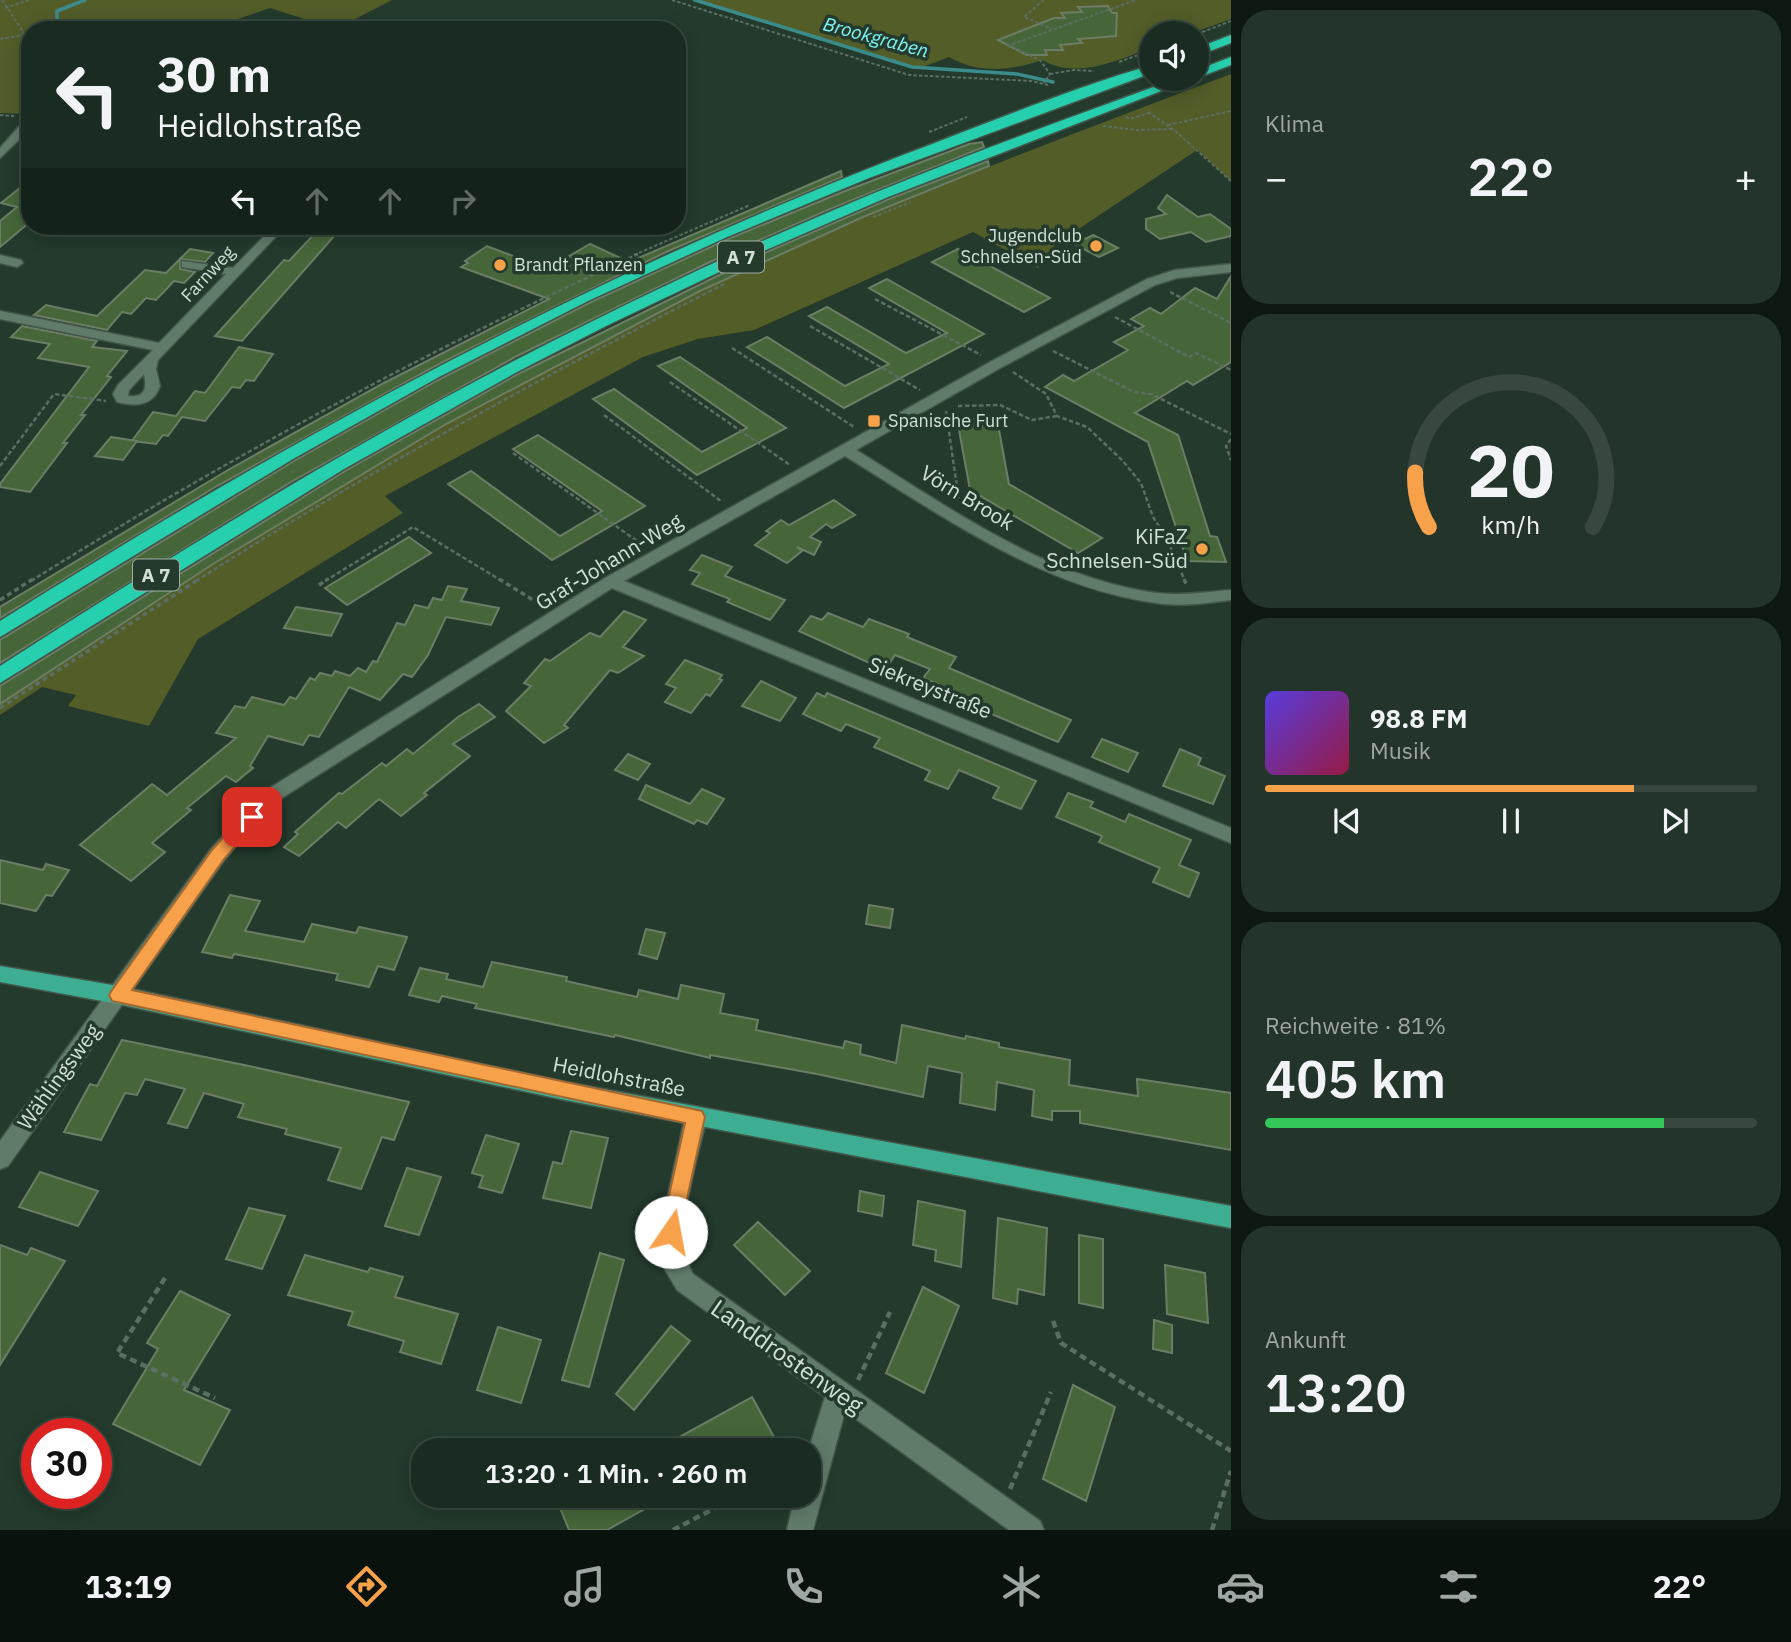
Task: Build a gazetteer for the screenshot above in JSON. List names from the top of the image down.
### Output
{
  "streets": {
    "highway": ["A 7"],
    "main road": ["Heidlohstraße"],
    "street": [
      "Farnweg",
      "Vörn Brook",
      "Graf-Johann-Weg",
      "Siekreystraße",
      "Wählingsweg",
      "Landdrostenweg"
    ]
  },
  "crossings": [
    ["Vörn Brook", "Graf-Johann-Weg"],
    ["Graf-Johann-Weg", "Siekreystraße"],
    ["Graf-Johann-Weg", "Wählingsweg"],
    ["Graf-Johann-Weg", "Heidlohstraße"],
    ["Wählingsweg", "Heidlohstraße"],
    ["Heidlohstraße", "Landdrostenweg"]
  ],
  "water": ["Brookgraben"],
  "places": {
    "other": ["Jugendclub Schnelsen-Süd", "Brandt Pflanzen", "KiFaZ Schnelsen-Süd"],
    "transit": ["Spanische Furt"]
  },
  "page": {
    "tile": [
      "Klima",
      ["Reichweite · 81%", "405 km"],
      ["Ankunft", "13:20"]
    ],
    "turn": ["30 m", "Heidlohstraße"],
    "heat": ["−", "22°", "+"],
    "song": ["98.8 FM", "Musik"],
    "limit": "30",
    "trip": "13:20 · 1 Min. · 260 m",
    "tabs": ["13:19", "22°"],
    "gauge": ["20", "km/h"]
  }
}
